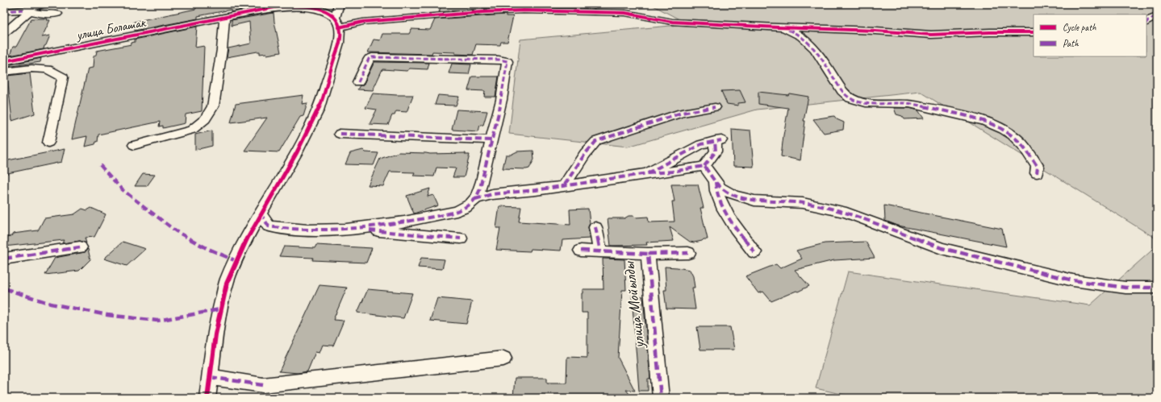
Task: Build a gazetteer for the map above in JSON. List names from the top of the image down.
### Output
{
  "streets": {
    "street": ["улица Болашак", "улица Мойылды"]
  },
  "legend": ["Cycle path", "Path"]
}
